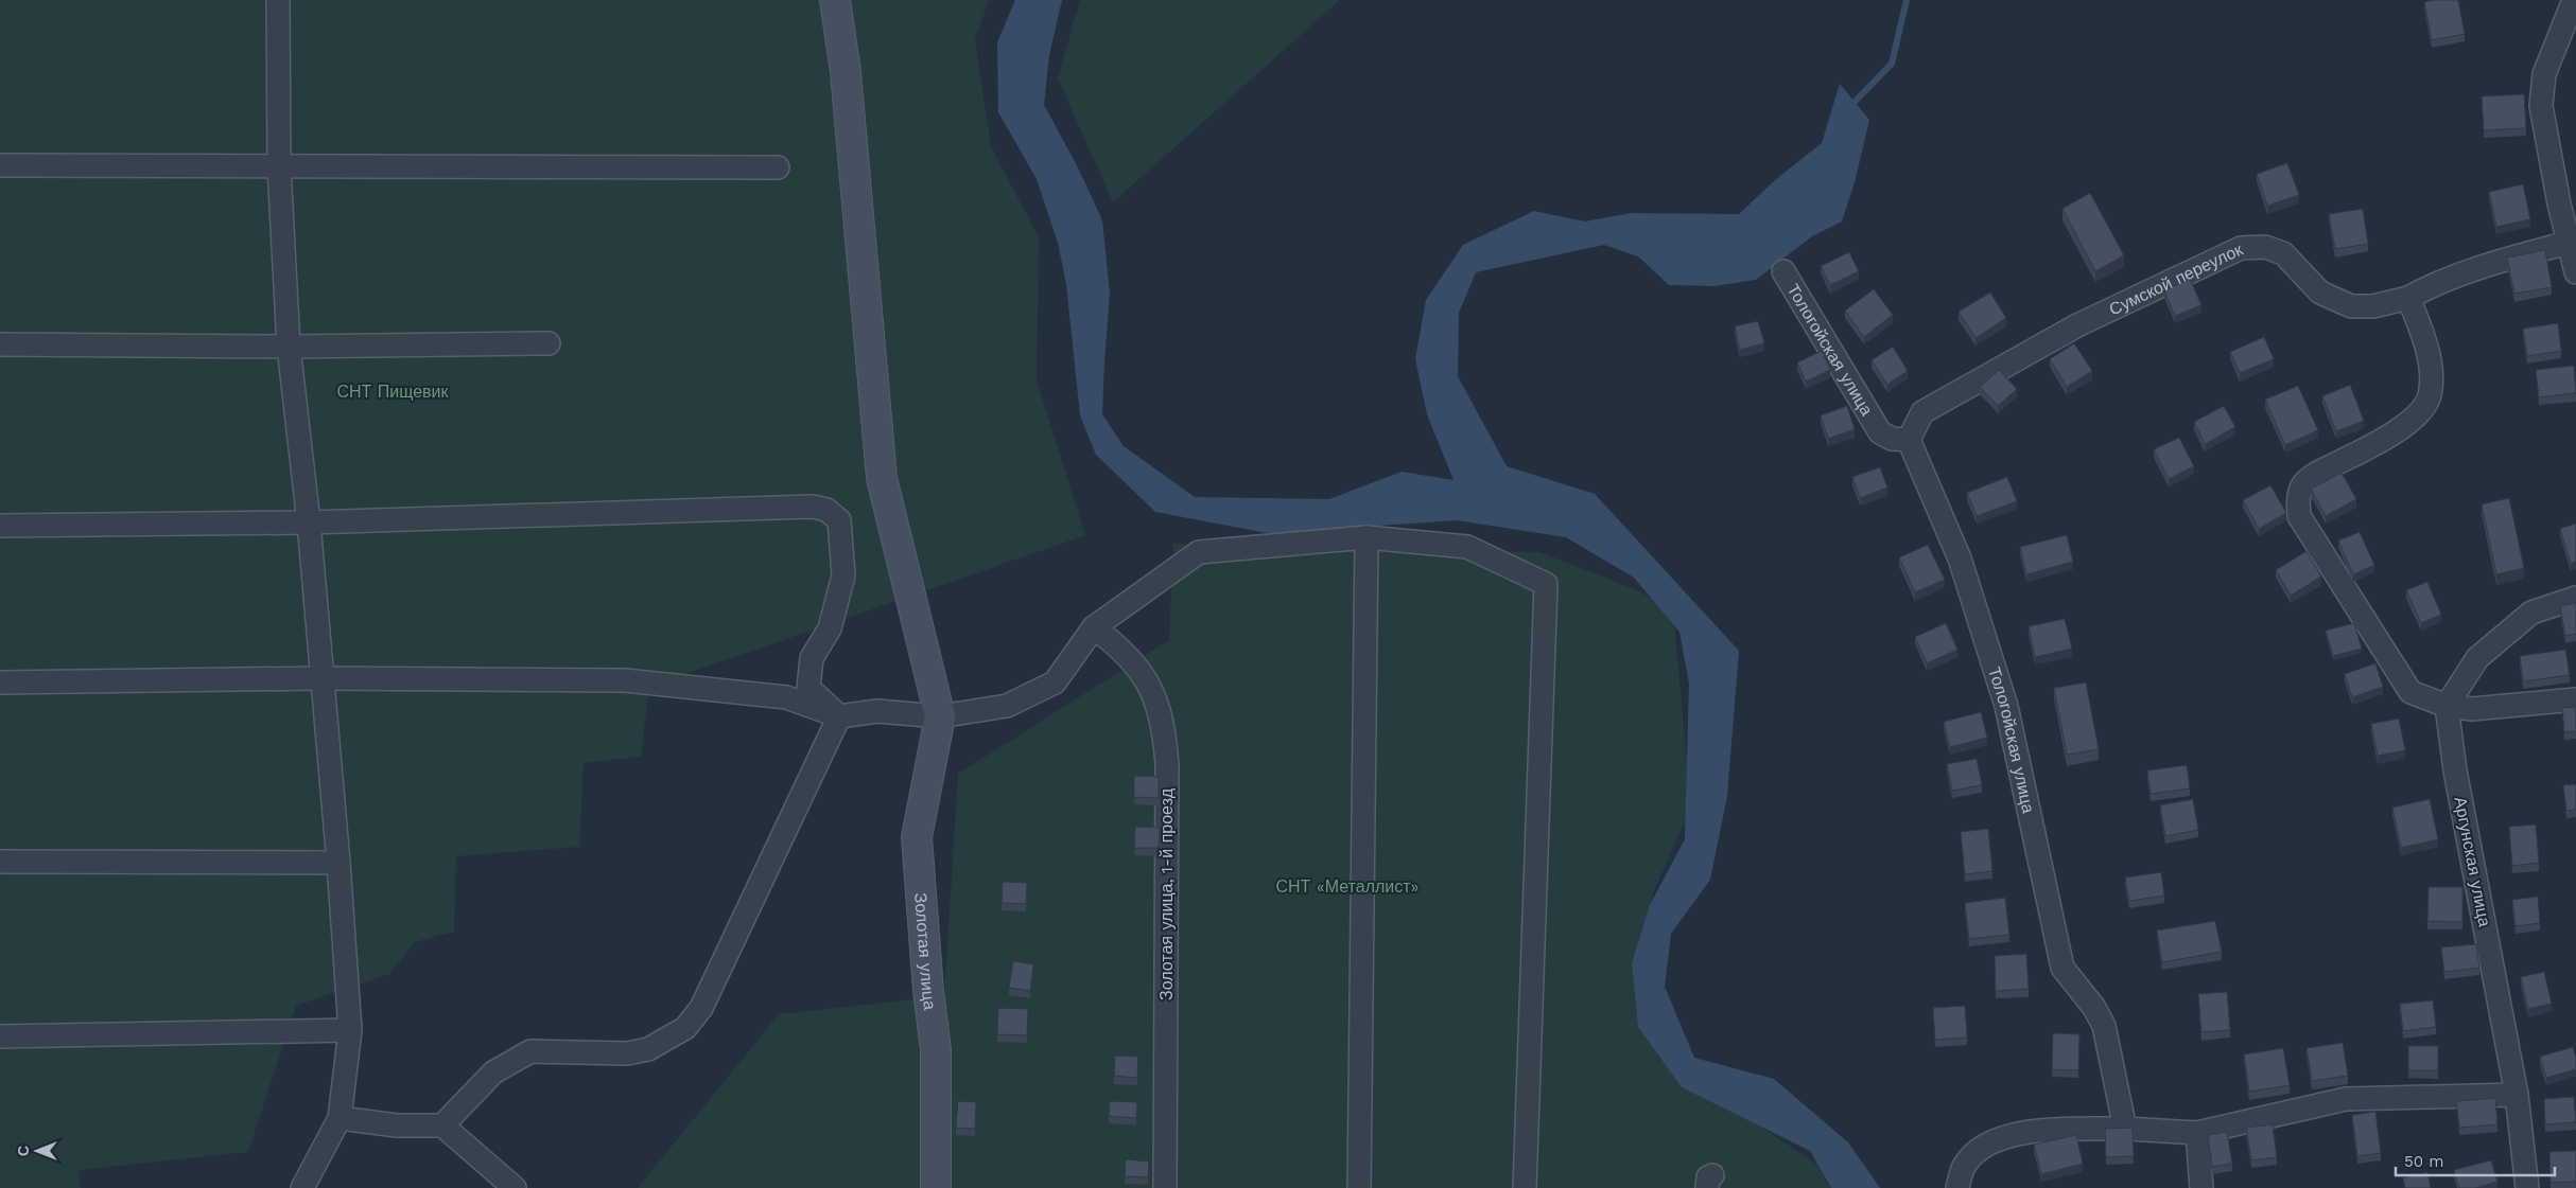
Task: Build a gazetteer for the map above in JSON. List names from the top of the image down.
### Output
{
  "streets": {
    "street": [
      "Сумской переулок",
      "Тологойская улица",
      "Аргунская улица",
      "Золотая улица, 1-й проезд",
      "Золотая улица"
    ]
  },
  "crossings": [
    ["Сумской переулок", "Тологойская улица"]
  ],
  "parks": ["СНТ Пищевик", "СНТ «Металлист»"],
  "scale_bar": "50 m",
  "north": "left"
}
